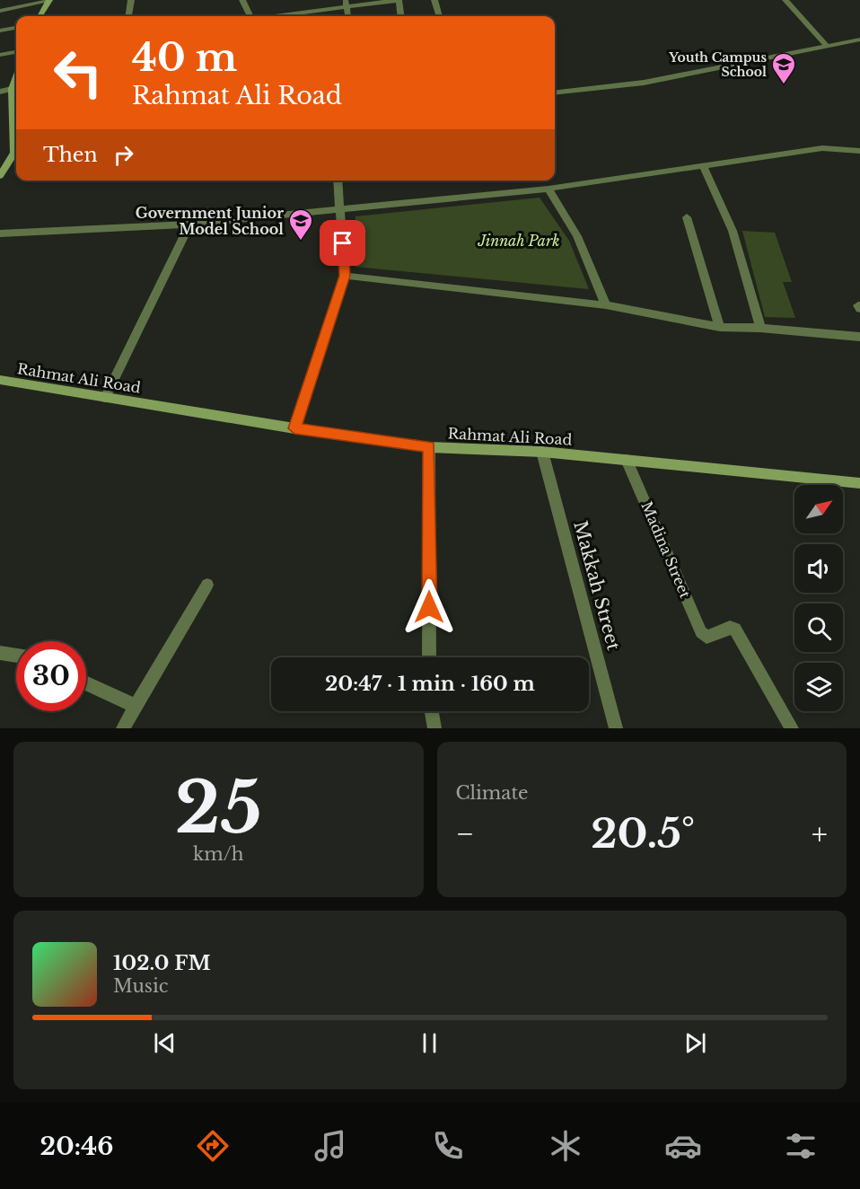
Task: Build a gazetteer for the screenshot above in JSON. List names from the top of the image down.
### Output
{
  "streets": {
    "street": ["Rahmat Ali Road", "Madina Street", "Makkah Street"]
  },
  "crossings": [
    ["Rahmat Ali Road", "Madina Street"],
    ["Rahmat Ali Road", "Makkah Street"]
  ],
  "parks": ["Jinnah Park"],
  "places": {
    "school or university": ["Youth Campus School", "Government Junior Model School"]
  },
  "north": "top right",
  "page": {
    "turn": ["40 m", "Rahmat Ali Road"],
    "then": "Then",
    "limit": "30",
    "trip": "20:47 · 1 min · 160 m",
    "tile": [
      ["25", "km/h"],
      "Climate"
    ],
    "heat": ["−", "20.5°", "+"],
    "song": ["102.0 FM", "Music"],
    "tabs": "20:46"
  }
}
